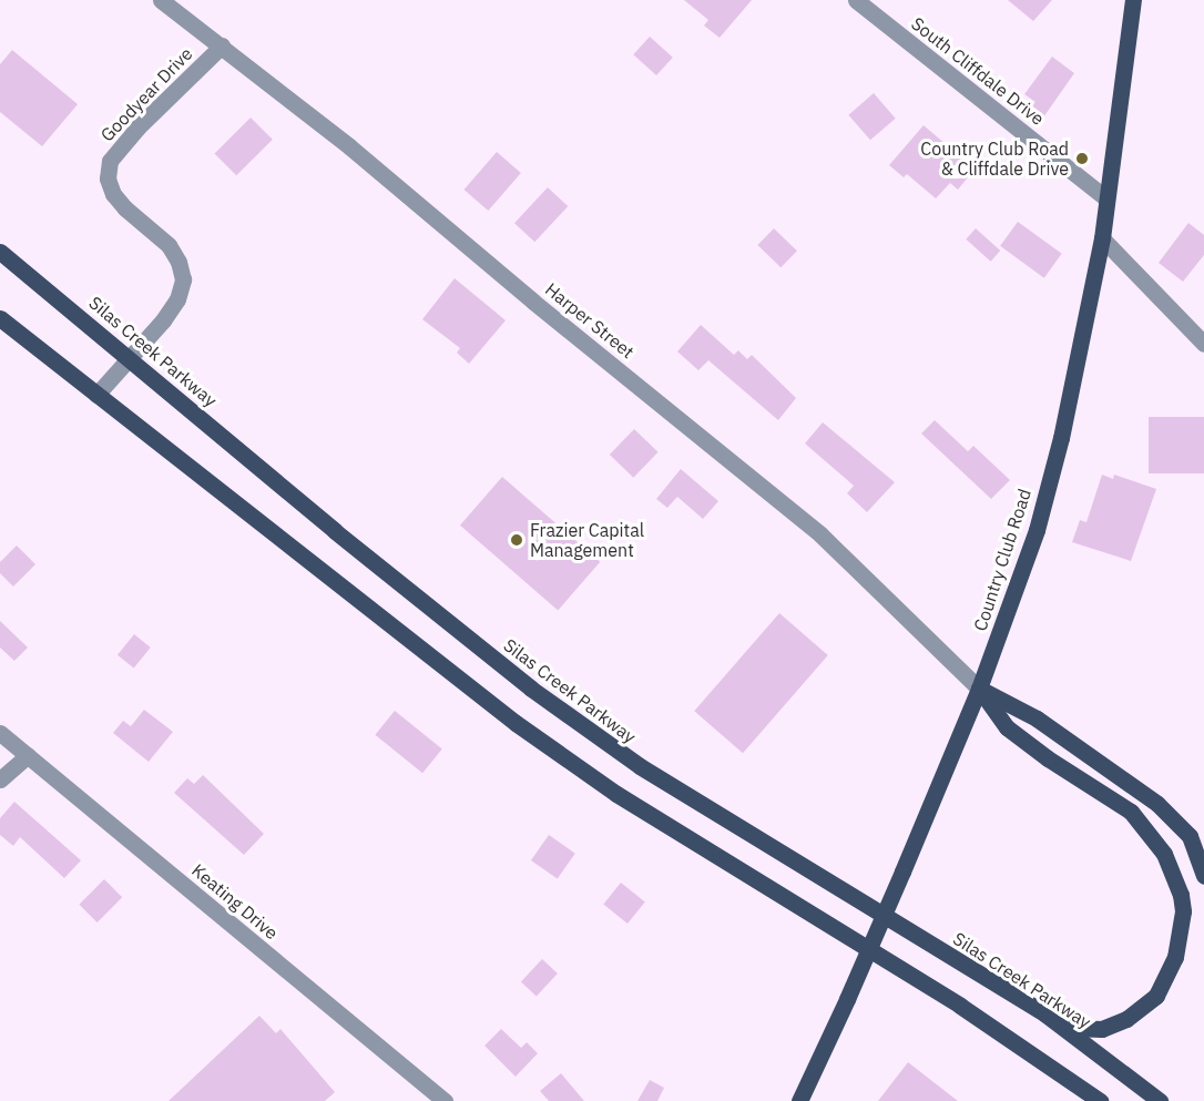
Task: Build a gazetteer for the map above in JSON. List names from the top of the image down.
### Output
{
  "streets": {
    "main road": ["Silas Creek Parkway", "Country Club Road"],
    "street": [
      "South Cliffdale Drive",
      "Goodyear Drive",
      "Harper Street",
      "Keating Drive"
    ]
  },
  "crossings": [
    ["South Cliffdale Drive", "Country Club Road"],
    ["Goodyear Drive", "Harper Street"],
    ["Goodyear Drive", "Silas Creek Parkway"],
    ["Harper Street", "Country Club Road"]
  ],
  "places": ["Country Club Road & Cliffdale Drive", "Frazier Capital Management"]
}
